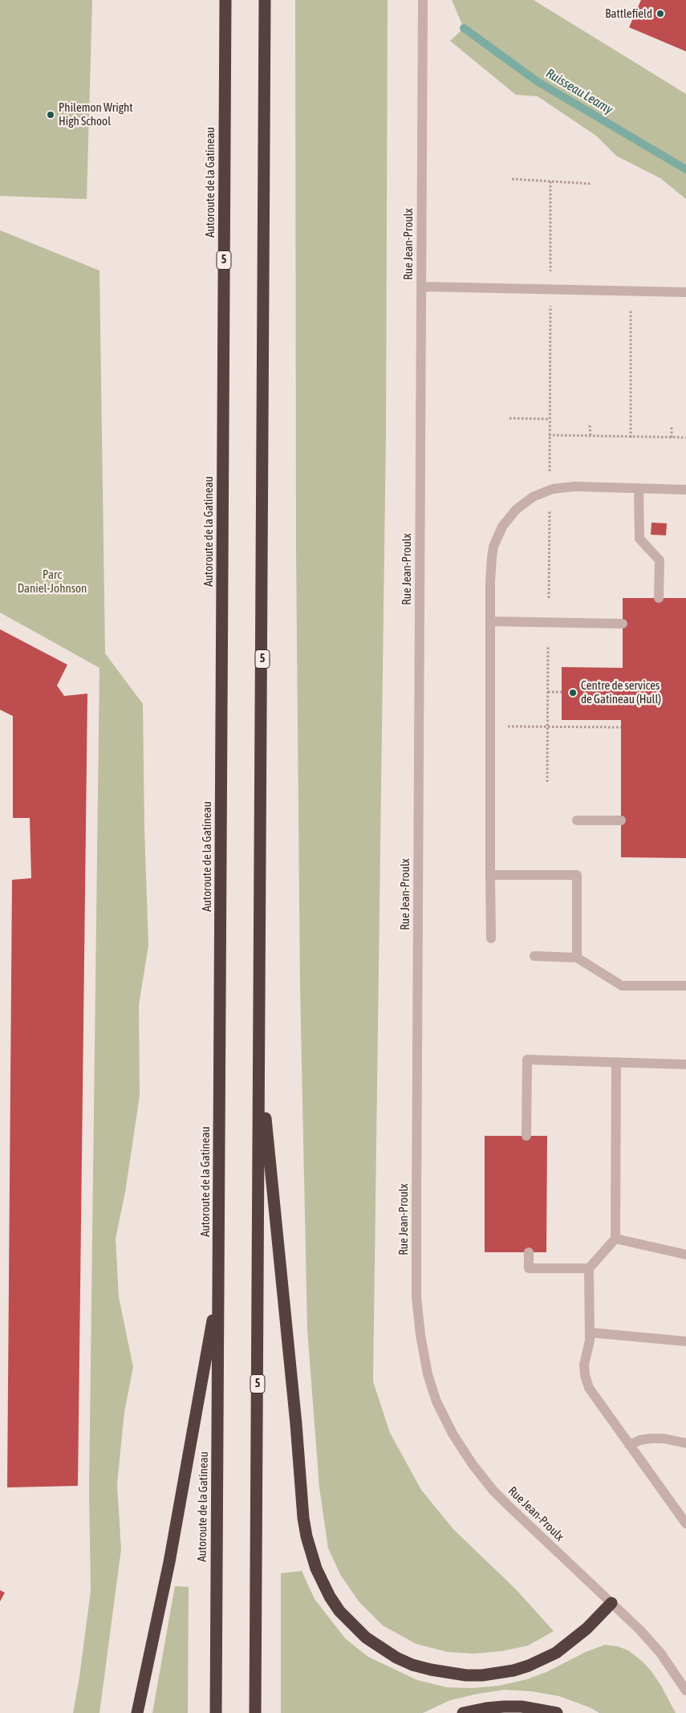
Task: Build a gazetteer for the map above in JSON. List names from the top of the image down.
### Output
{
  "streets": {
    "highway": ["Autoroute de la Gatineau", "5"],
    "street": ["Rue Jean-Proulx"]
  },
  "water": ["Ruisseau Leamy"],
  "parks": ["Parc Daniel-Johnson"],
  "places": ["Battlefield", "Philemon Wright High School", "Centre de services de Gatineau (Hull)"]
}
